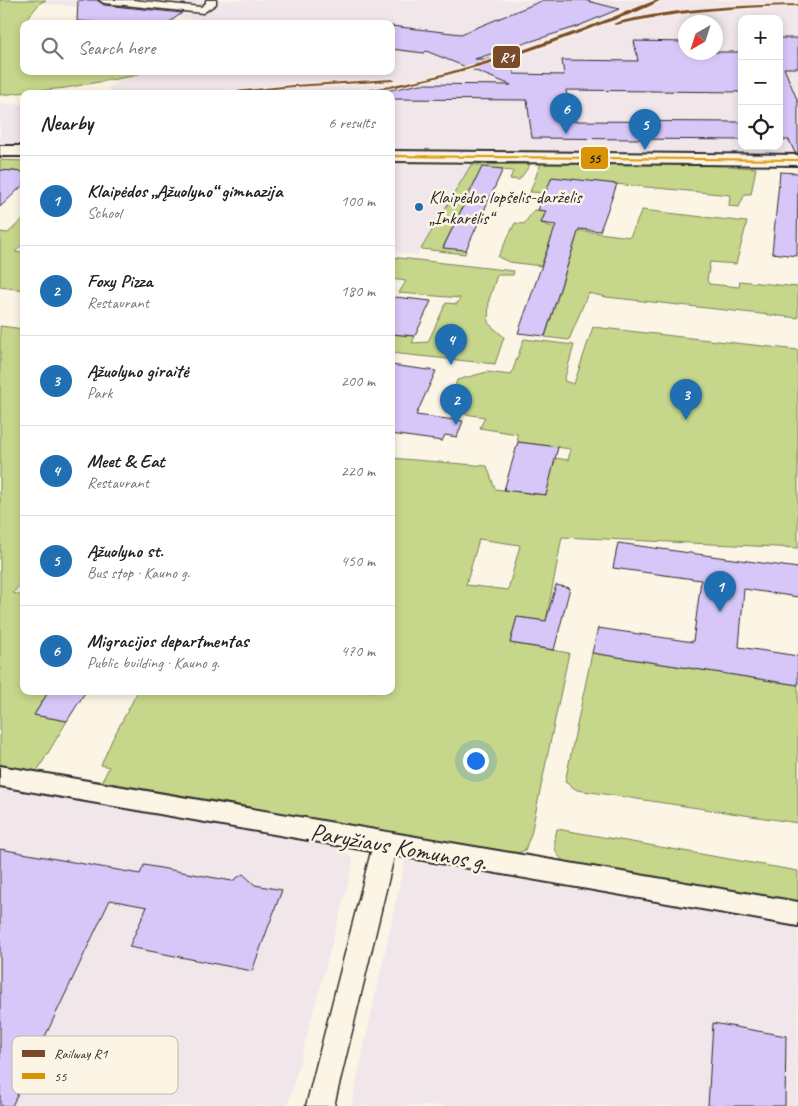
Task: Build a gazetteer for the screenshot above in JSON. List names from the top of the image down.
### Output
{
  "streets": {
    "street": ["Paryžiaus Komunos g."]
  },
  "places": ["Klaipėdos lopšelis-darželis „Inkarėlis“"],
  "lines": ["rail line R1", "transit line 55"],
  "legend": ["Railway R1", "55"],
  "north": "bottom left",
  "page": {
    "map_buttons": ["+", "−"],
    "search": "Search here",
    "heading": ["Nearby", "6 results"],
    "pins": [
      "6",
      "5",
      "4",
      "3",
      "2",
      "1"
    ],
    "list": [
      {
        "mark": "1",
        "name": "Klaipėdos „Ąžuolyno“ gimnazija",
        "note": "School",
        "value": "100 m"
      },
      {
        "mark": "2",
        "name": "Foxy Pizza",
        "note": "Restaurant",
        "value": "180 m"
      },
      {
        "mark": "3",
        "name": "Ąžuolyno giraitė",
        "note": "Park",
        "value": "200 m"
      },
      {
        "mark": "4",
        "name": "Meet & Eat",
        "note": "Restaurant",
        "value": "220 m"
      },
      {
        "mark": "5",
        "name": "Ąžuolyno st.",
        "note": "Bus stop · Kauno g.",
        "value": "450 m"
      },
      {
        "mark": "6",
        "name": "Migracijos departmentas",
        "note": "Public building · Kauno g.",
        "value": "470 m"
      }
    ]
  }
}
